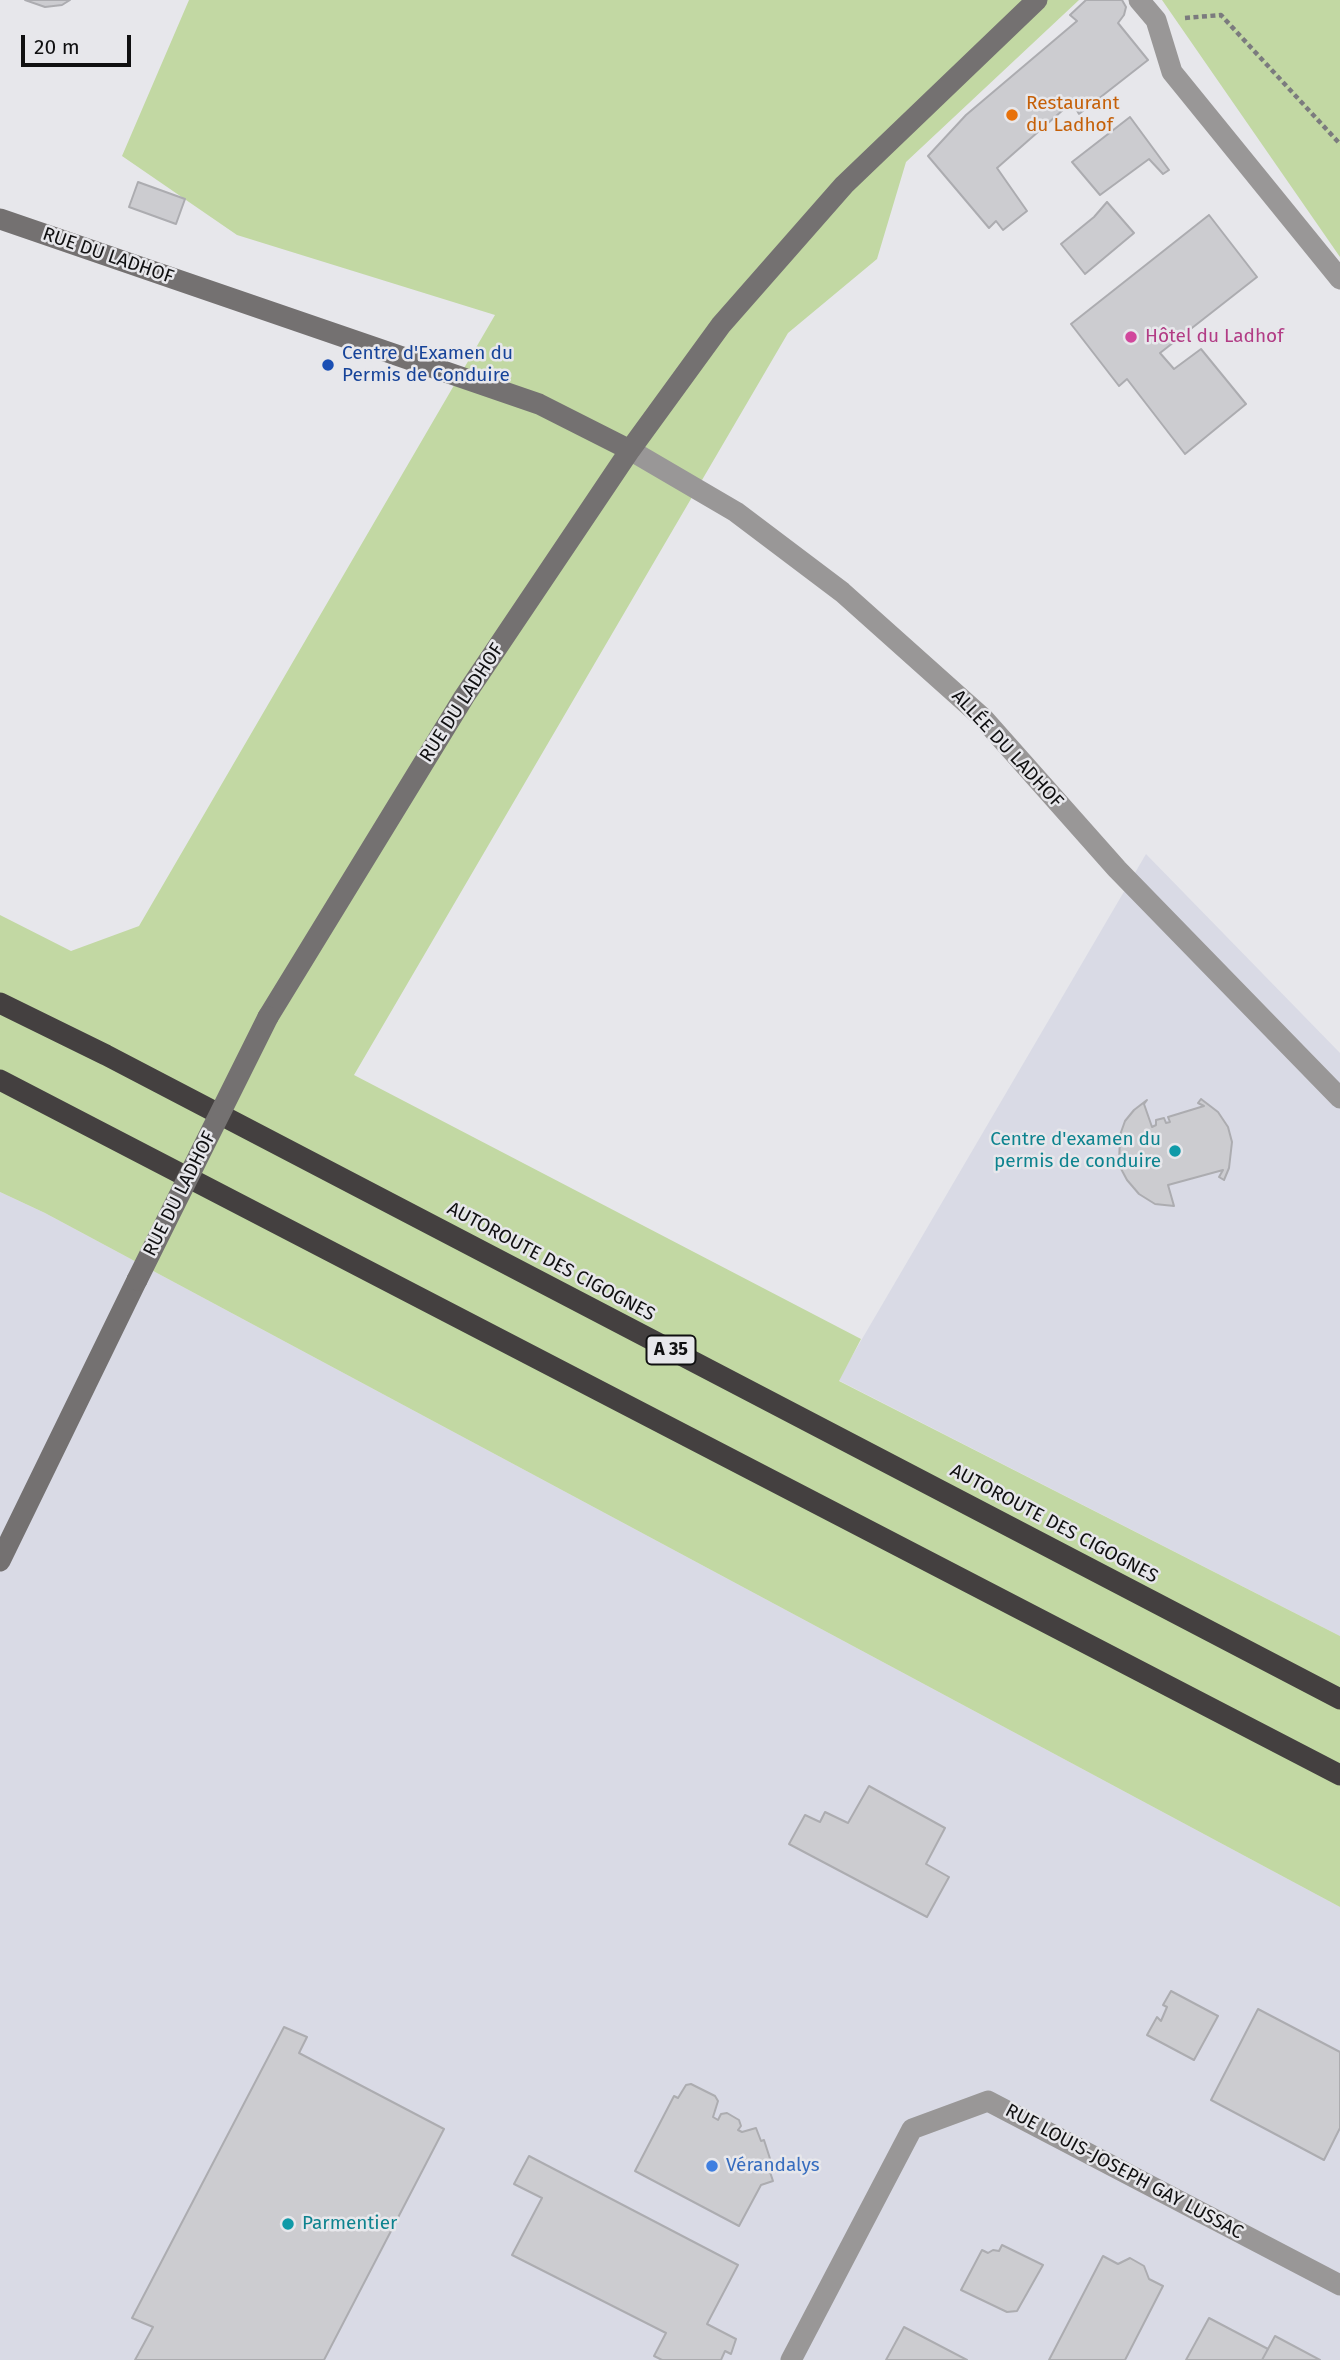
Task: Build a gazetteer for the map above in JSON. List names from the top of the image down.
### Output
{
  "streets": {
    "highway": ["AUTOROUTE DES CIGOGNES", "A 35"],
    "main road": ["RUE DU LADHOF"],
    "street": ["ALLÉE DU LADHOF", "RUE LOUIS-JOSEPH GAY LUSSAC"]
  },
  "crossings": [
    ["RUE DU LADHOF", "ALLÉE DU LADHOF"]
  ],
  "places": [
    "Restaurant du Ladhof",
    "Hôtel du Ladhof",
    "Centre d'Examen du Permis de Conduire",
    "Centre d'examen du permis de conduire",
    "Vérandalys",
    "Parmentier"
  ],
  "scale_bar": "20 m"
}
